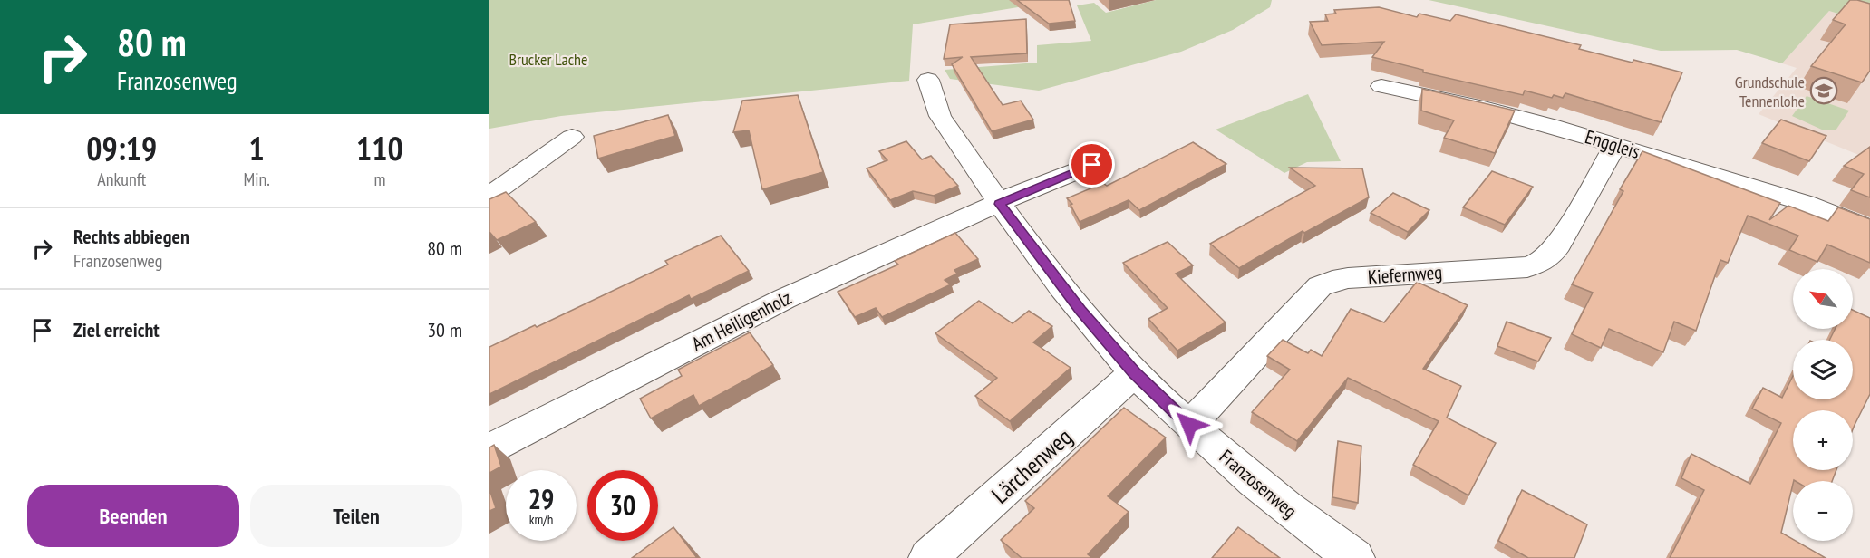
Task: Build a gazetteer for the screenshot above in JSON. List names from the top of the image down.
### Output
{
  "streets": {
    "street": [
      "Enggleis",
      "Kiefernweg",
      "Am Heiligenholz",
      "Lärchenweg",
      "Franzosenweg"
    ]
  },
  "crossings": [
    ["Enggleis", "Kiefernweg"],
    ["Kiefernweg", "Franzosenweg"],
    ["Am Heiligenholz", "Franzosenweg"],
    ["Lärchenweg", "Franzosenweg"]
  ],
  "parks": ["Brucker Lache"],
  "places": {
    "school or university": ["Grundschule Tennenlohe"]
  },
  "north": "top left",
  "page": {
    "turn": ["80 m", "Franzosenweg"],
    "eta": [
      "09:19",
      "Ankunft",
      "1",
      "Min.",
      "110",
      "m"
    ],
    "list": [
      {
        "name": "Rechts abbiegen",
        "note": "Franzosenweg",
        "value": "80 m"
      },
      {
        "name": "Ziel erreicht",
        "value": "30 m"
      }
    ],
    "map_buttons": ["+", "−"],
    "speed": "29 km/h",
    "limit": "30",
    "buttons": ["Beenden", "Teilen"]
  }
}
